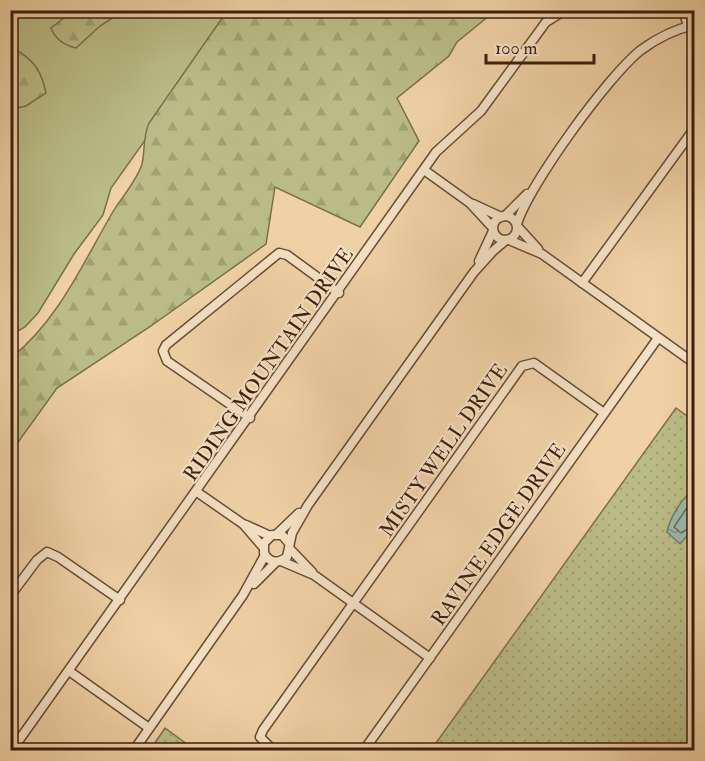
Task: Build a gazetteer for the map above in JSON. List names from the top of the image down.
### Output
{
  "streets": {
    "street": ["RIDING MOUNTAIN DRIVE", "MISTY WELL DRIVE", "RAVINE EDGE DRIVE"]
  },
  "crossings": [
    ["MISTY WELL DRIVE", "RAVINE EDGE DRIVE"]
  ],
  "scale_bar": "100 m"
}
